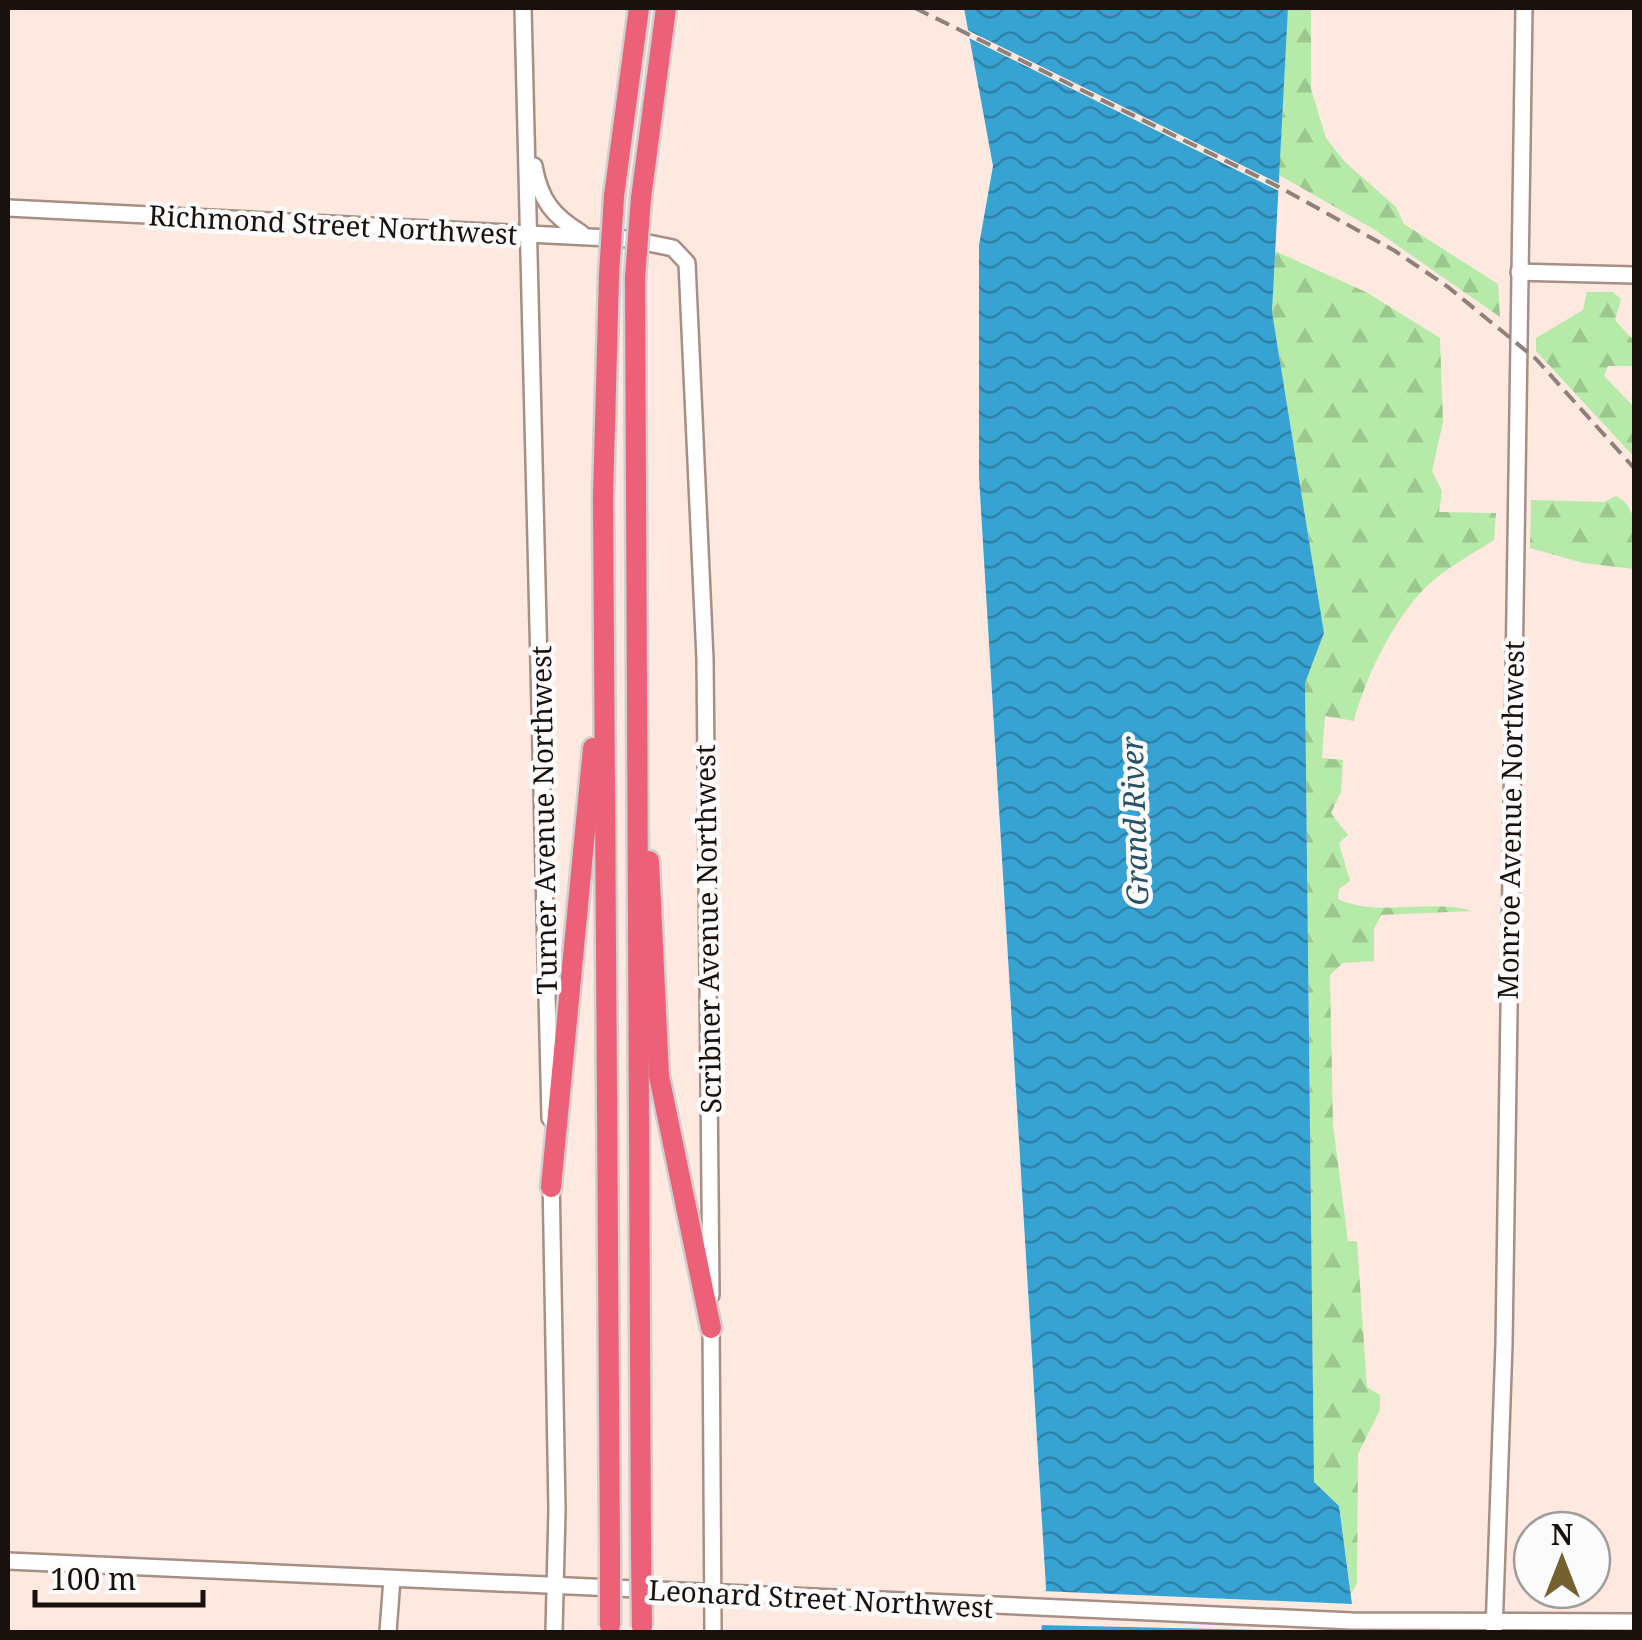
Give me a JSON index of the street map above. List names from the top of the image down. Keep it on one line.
{"streets":{"main road":["Richmond Street Northwest","Turner Avenue Northwest","Monroe Avenue Northwest","Scribner Avenue Northwest","Leonard Street Northwest"]},"crossings":[["Richmond Street Northwest","Turner Avenue Northwest"],["Richmond Street Northwest","Scribner Avenue Northwest"],["Turner Avenue Northwest","Leonard Street Northwest"],["Monroe Avenue Northwest","Leonard Street Northwest"],["Scribner Avenue Northwest","Leonard Street Northwest"]],"water":["Grand River"],"scale_bar":"100 m","north":"top"}
